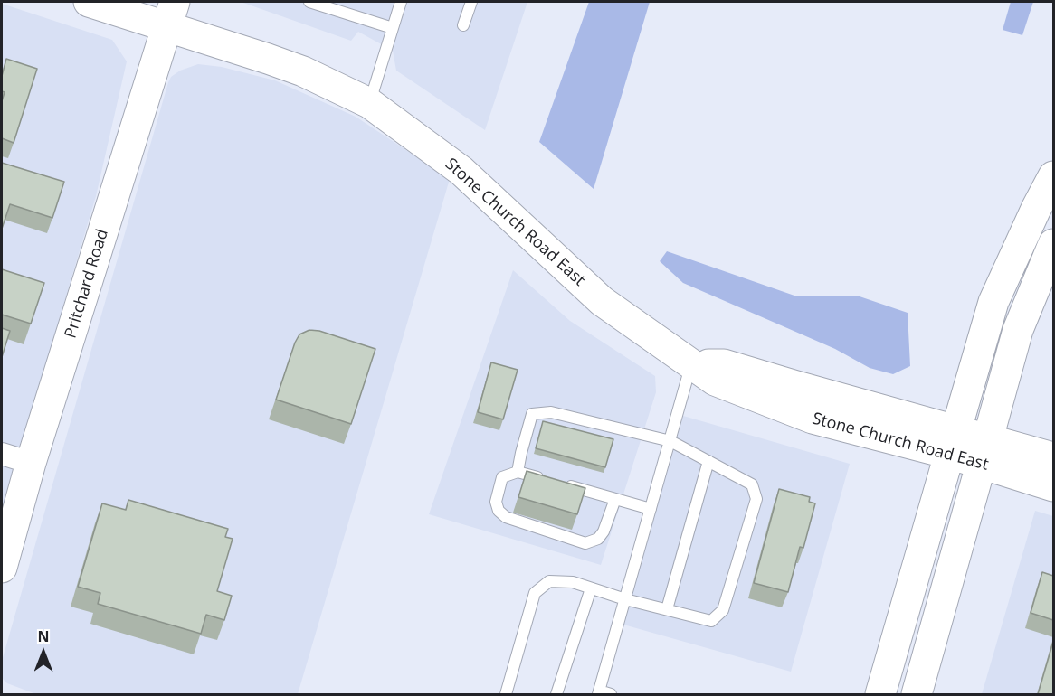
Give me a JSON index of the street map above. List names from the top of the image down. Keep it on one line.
{"streets":{"main road":["Stone Church Road East","Pritchard Road"]},"crossings":[["Stone Church Road East","Pritchard Road"]],"north":"top"}
